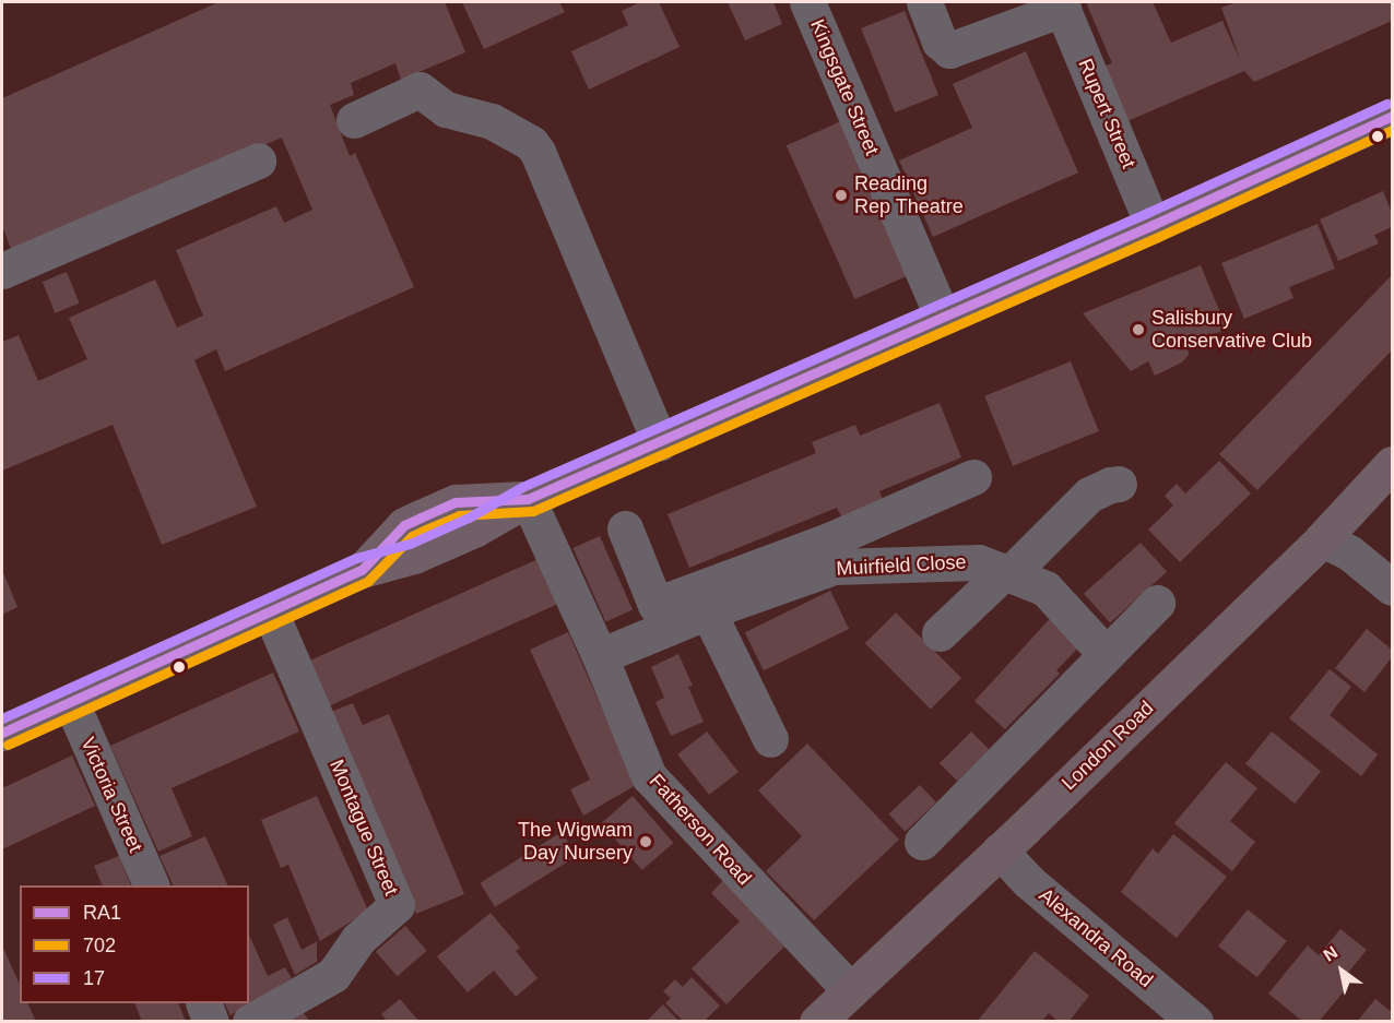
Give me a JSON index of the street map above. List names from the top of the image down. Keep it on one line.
{"streets":{"main road":["London Road"],"street":["Kingsgate Street","Rupert Street","Muirfield Close","Victoria Street","Montague Street","Fatherson Road","Alexandra Road"]},"crossings":[["Muirfield Close","Fatherson Road"],["London Road","Fatherson Road"],["London Road","Alexandra Road"]],"places":["Reading Rep Theatre","Salisbury Conservative Club","The Wigwam Day Nursery"],"lines":["transit line 17","transit line RA1","transit line 702"],"legend":["RA1","702","17"],"north":"top left"}
